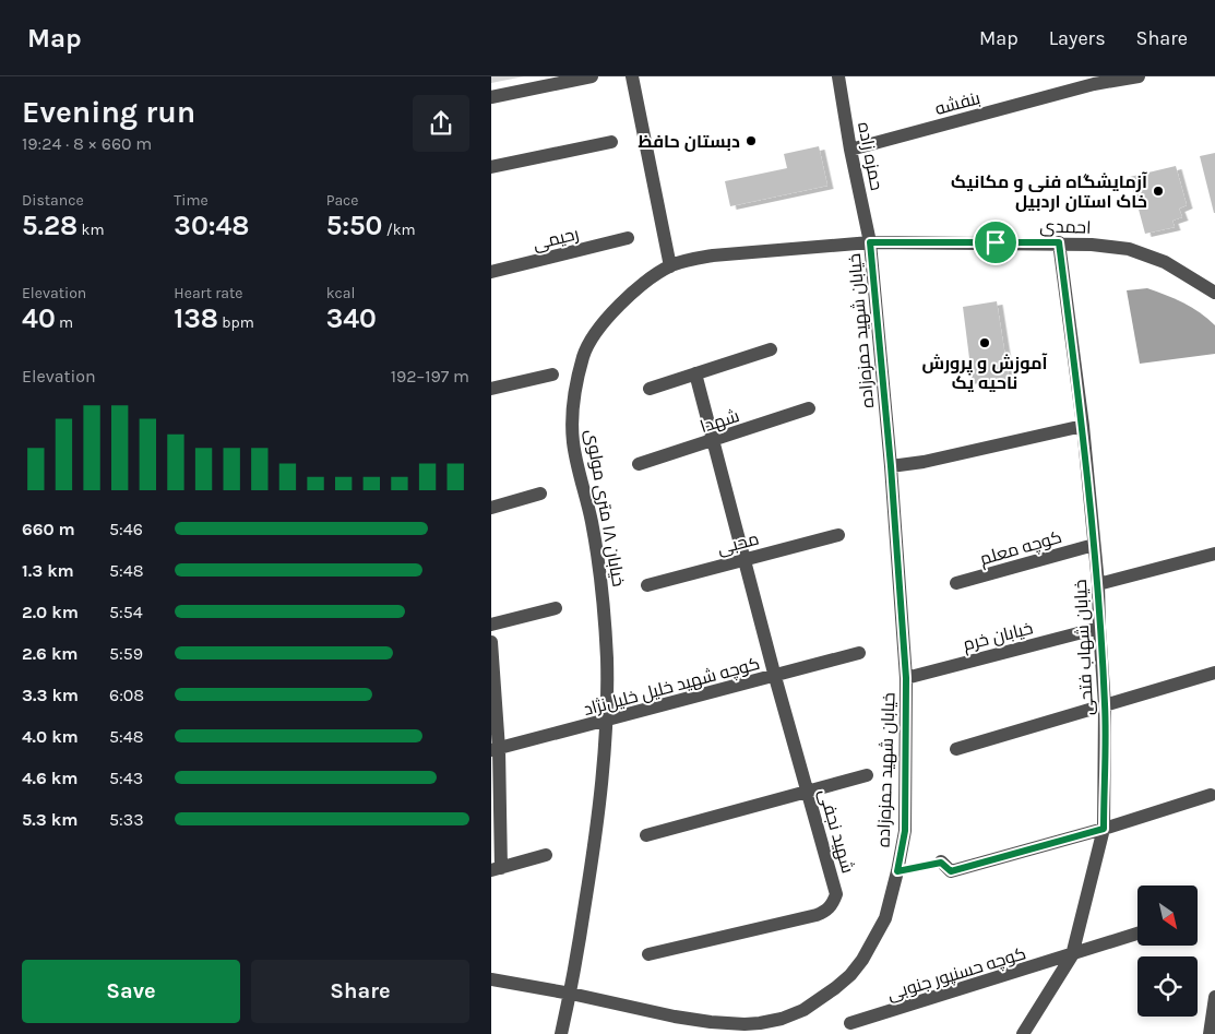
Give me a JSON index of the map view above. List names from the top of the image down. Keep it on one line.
{"streets":{"street":["بنفشه","حمزه زاده","احمدی","رحیمی","خیابان شهید حمزه‌زاده","شهدا","خیابان ۱۸ متری مولوی","محبی","کوچه معلم","خیابان خرم","خیابان شهاب فتحی","کوچه شهید خلیل خلیل‌نژاد","شهید نجفی","کوچه حسنپور جنوبی"]},"crossings":[["بنفشه","حمزه زاده"],["حمزه زاده","احمدی"],["حمزه زاده","خیابان شهید حمزه‌زاده"],["حمزه زاده","خیابان ۱۸ متری مولوی"],["احمدی","خیابان شهید حمزه‌زاده"],["احمدی","خیابان ۱۸ متری مولوی"],["احمدی","خیابان شهاب فتحی"],["خیابان شهید حمزه‌زاده","خیابان ۱۸ متری مولوی"],["خیابان شهید حمزه‌زاده","خیابان خرم"],["شهدا","شهید نجفی"],["خیابان ۱۸ متری مولوی","کوچه شهید خلیل خلیل‌نژاد"],["محبی","شهید نجفی"],["کوچه معلم","خیابان شهاب فتحی"],["خیابان خرم","خیابان شهاب فتحی"],["خیابان شهاب فتحی","کوچه حسنپور جنوبی"],["کوچه شهید خلیل خلیل‌نژاد","شهید نجفی"]],"places":["دبستان حافظ","آزمایشگاه فنی و مکانیک خاک استان اردبیل","آموزش و پرورش ناحیه یک"],"north":"bottom right","page":{"header":"Map","nav":["Map","Layers","Share"],"heading":["Evening run","19:24 · 8 × 660 m"],"stats":[["Distance","5.28 km"],["Time","30:48"],["Pace","5:50 /km"],["Elevation","40 m"],["Heart rate","138 bpm"],["kcal","340"]],"chart":["Elevation","192–197 m"],"list":[{"name":"660 m","note":"5:46"},{"name":"1.3 km","note":"5:48"},{"name":"2.0 km","note":"5:54"},{"name":"2.6 km","note":"5:59"},{"name":"3.3 km","note":"6:08"},{"name":"4.0 km","note":"5:48"},{"name":"4.6 km","note":"5:43"},{"name":"5.3 km","note":"5:33"}],"buttons":["Save","Share"]}}
